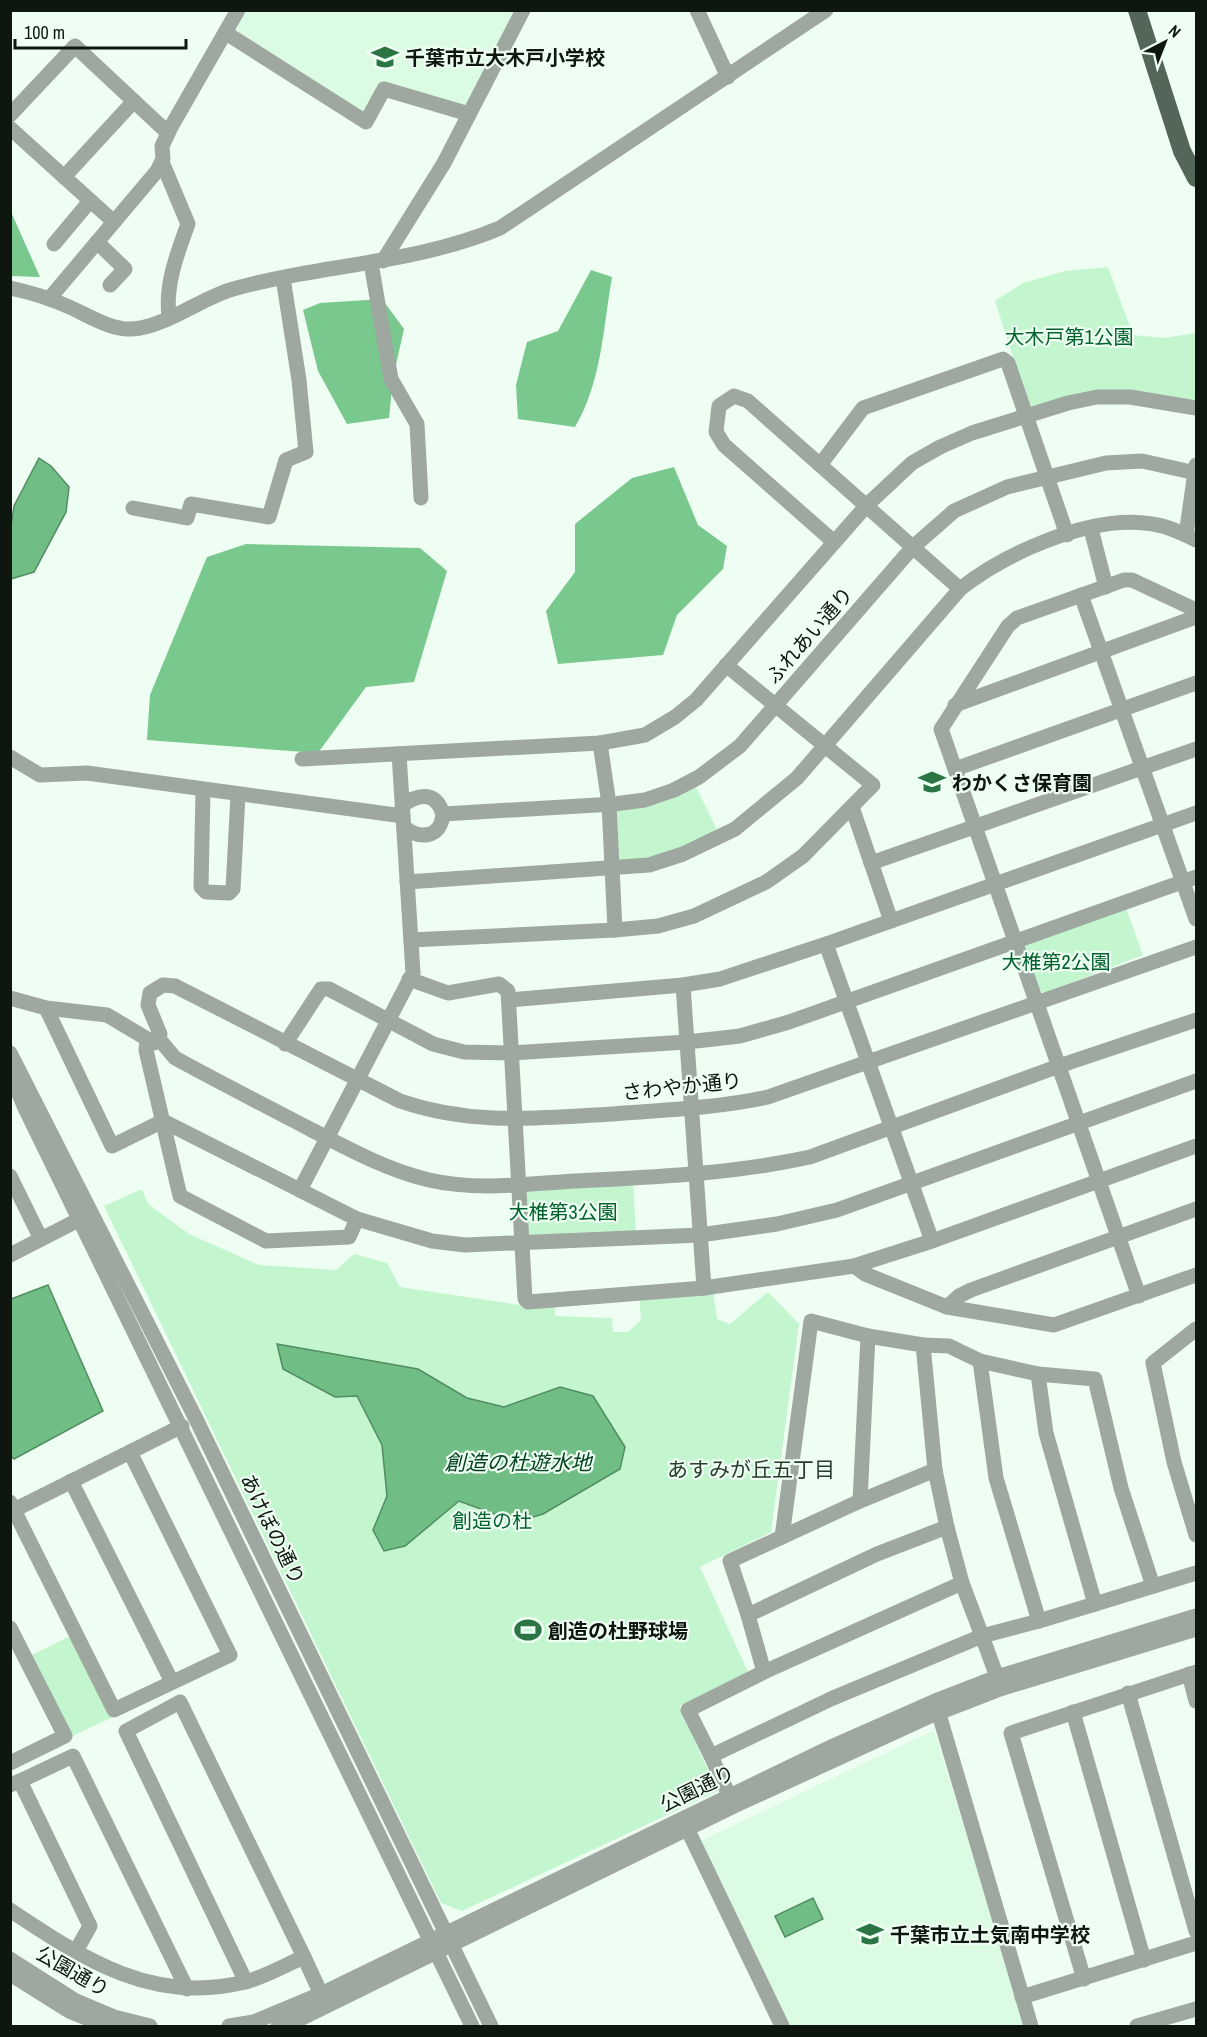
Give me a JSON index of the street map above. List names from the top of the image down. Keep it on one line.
{"streets":{"street":["ふれあい通り","さわやか通り","あけぼの通り","公園通り"]},"crossings":[["あけぼの通り","公園通り"]],"districts":["あすみが丘五丁目"],"water":["創造の杜遊水地"],"parks":["大木戸第1公園","大椎第2公園","大椎第3公園","創造の杜"],"places":{"school or university":["千葉市立大木戸小学校","わかくさ保育園","千葉市立土気南中学校"],"sports":["創造の杜野球場"]},"scale_bar":"100 m","north":"top right"}
